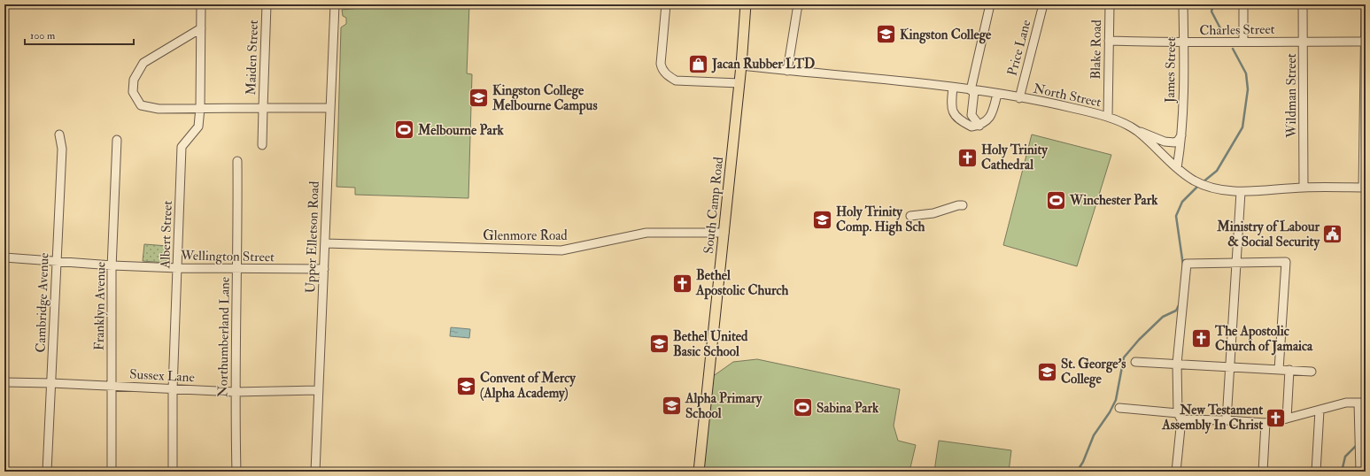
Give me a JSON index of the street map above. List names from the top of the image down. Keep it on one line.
{"streets":{"main road":["South Camp Road"],"street":["Charles Street","Price Lane","Blake Road","Maiden Street","James Street","North Street","Wildman Street","Albert Street","Glenmore Road","Upper Elletson Road","Wellington Street","Cambridge Avenue","Franklyn Avenue","Northumberland Lane","Sussex Lane"]},"crossings":[["Charles Street","Blake Road"],["Charles Street","James Street"],["Charles Street","Wildman Street"],["Price Lane","North Street"],["Blake Road","North Street"],["Maiden Street","Upper Elletson Road"],["James Street","North Street"],["North Street","Wildman Street"],["North Street","South Camp Road"],["South Camp Road","Glenmore Road"],["Albert Street","Wellington Street"],["Albert Street","Sussex Lane"],["Glenmore Road","Upper Elletson Road"],["Upper Elletson Road","Wellington Street"],["Upper Elletson Road","Sussex Lane"],["Wellington Street","Cambridge Avenue"],["Wellington Street","Franklyn Avenue"],["Wellington Street","Northumberland Lane"],["Cambridge Avenue","Sussex Lane"],["Franklyn Avenue","Sussex Lane"],["Northumberland Lane","Sussex Lane"]],"places":{"school or university":["Kingston College","Kingston College Melbourne Campus","Holy Trinity Comp. High Sch","Bethel United Basic School","St. George's College","Convent of Mercy (Alpha Academy)","Alpha Primary School"],"shop":["Jacan Rubber LTD"],"sports":["Melbourne Park","Winchester Park","Sabina Park"],"church":["Holy Trinity Cathedral","Bethel Apostolic Church","The Apostolic Church of Jamaica","New Testament Assembly In Christ"],"public building":["Ministry of Labour & Social Security"]},"scale_bar":"100 m"}
